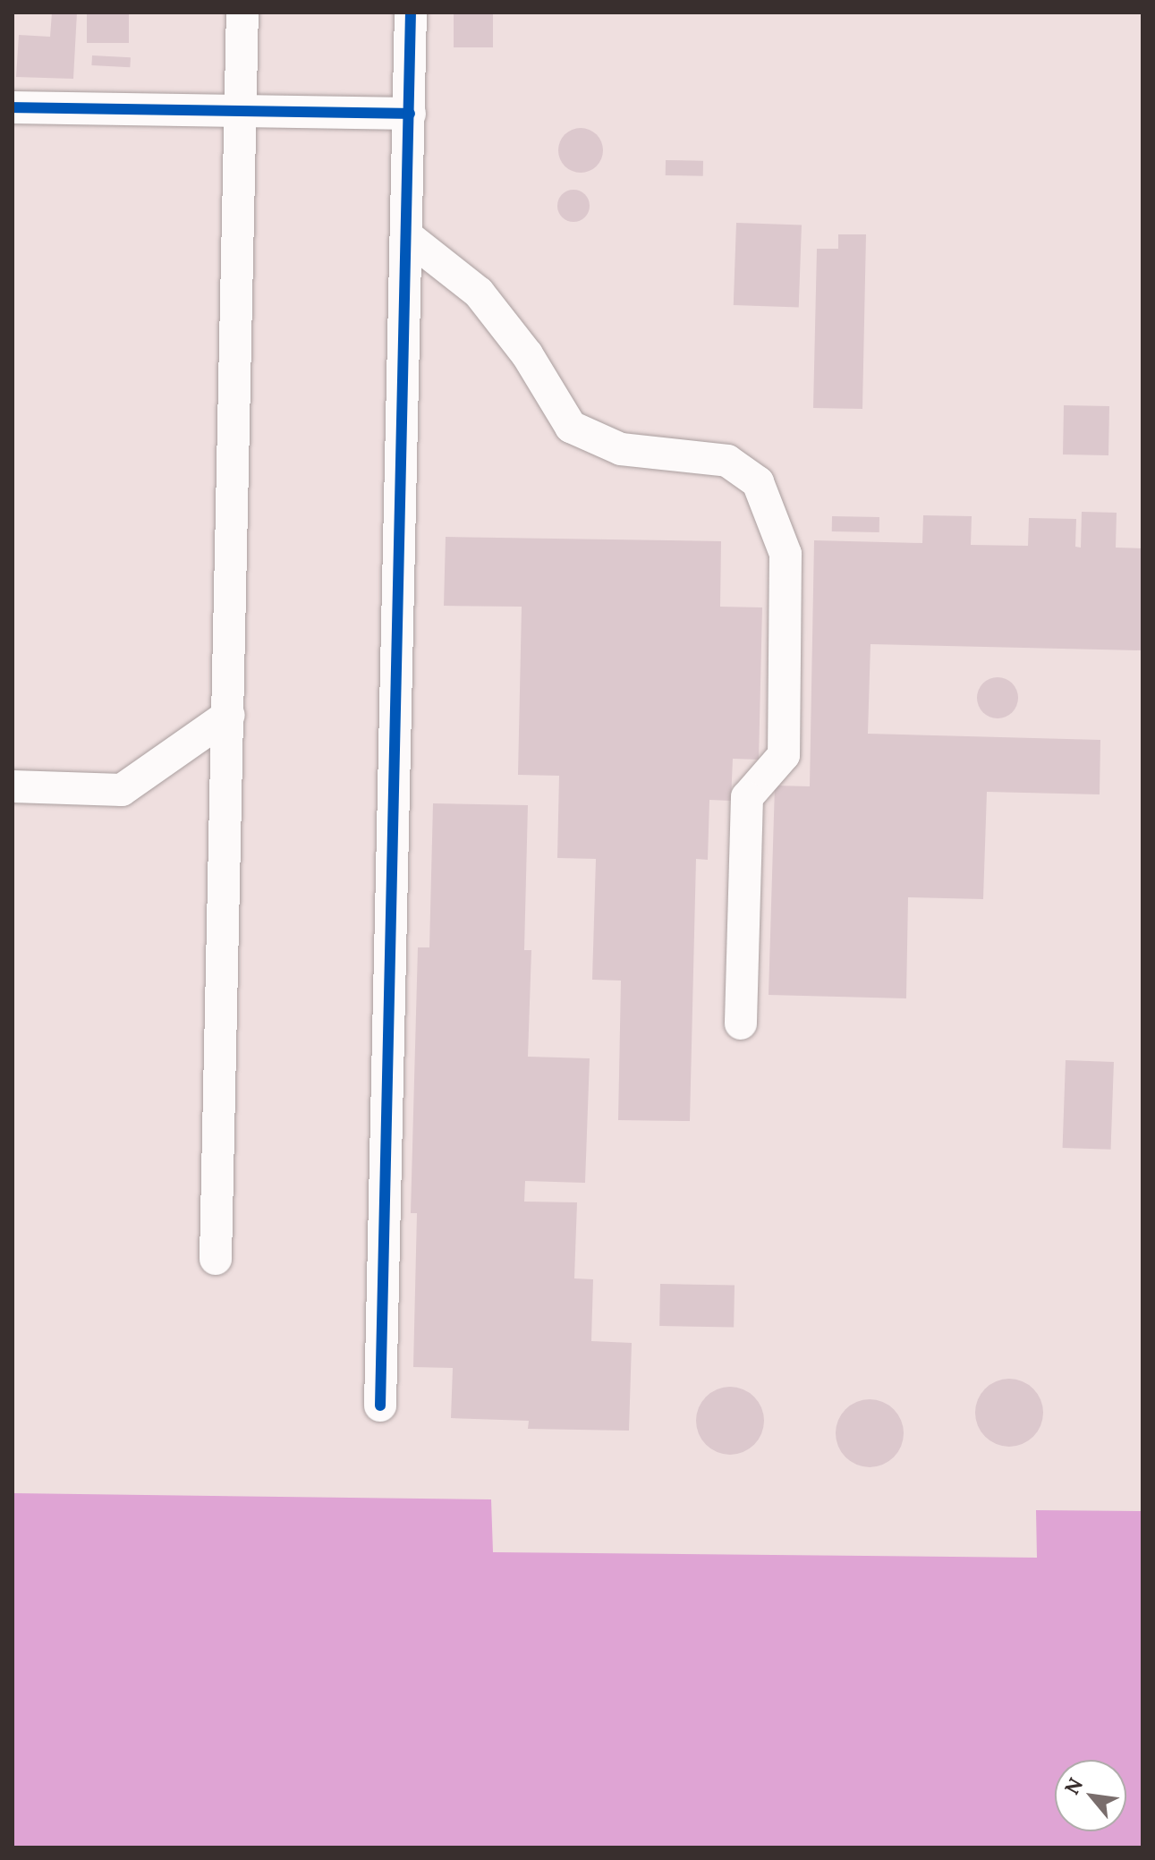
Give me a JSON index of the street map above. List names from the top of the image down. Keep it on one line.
{"north":"top left"}
